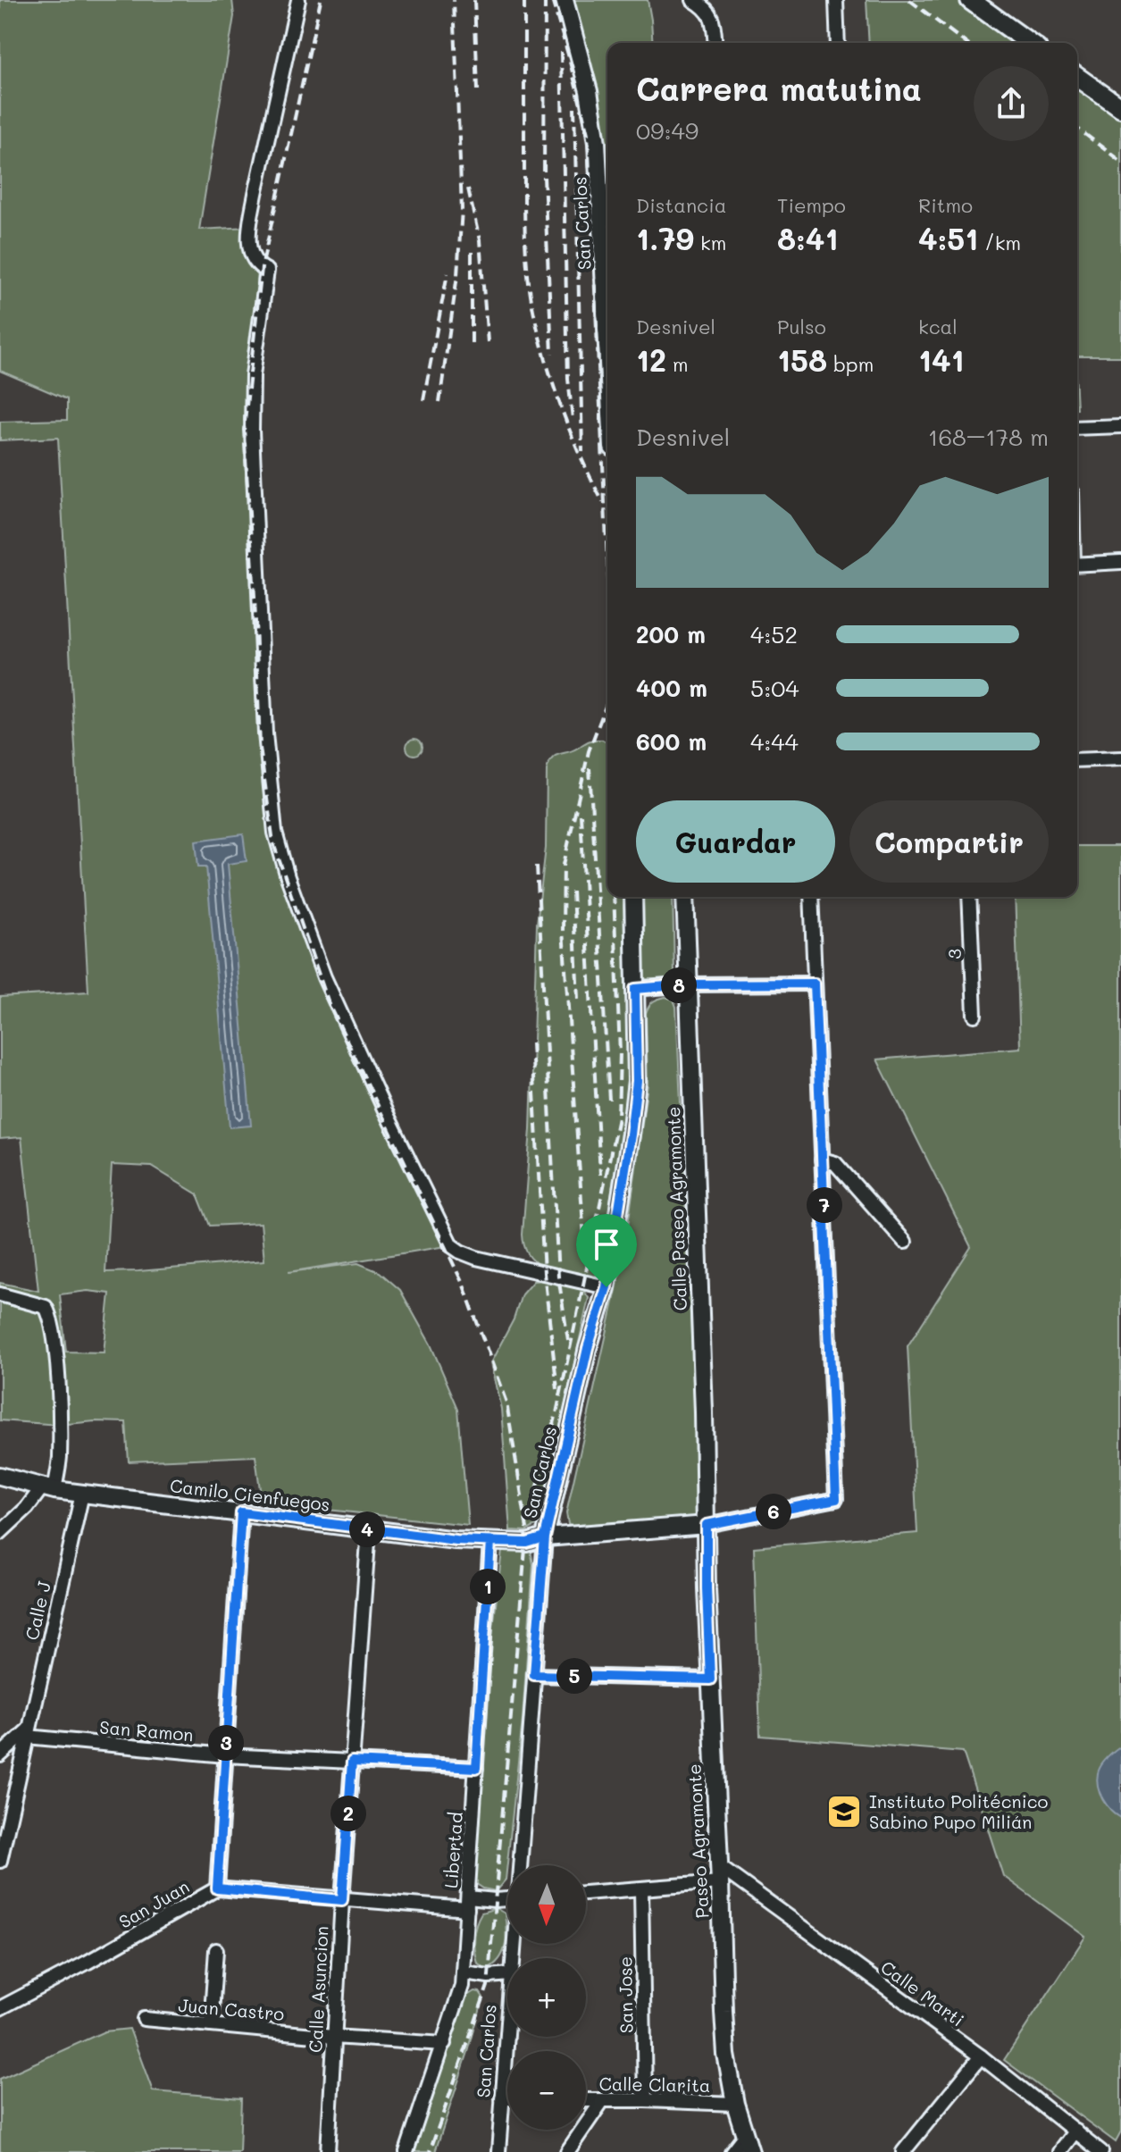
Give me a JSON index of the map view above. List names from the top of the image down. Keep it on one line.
{"streets":{"street":["San Carlos","3","Calle Paseo Agramonte","Camilo Cienfuegos","Calle J","San Ramon","Paseo Agramonte","Libertad","San Juan","Calle Asuncion","Calle Marti","San Jose","Juan Castro","Calle Clarita"]},"crossings":[["San Carlos","Camilo Cienfuegos"],["Calle Paseo Agramonte","Camilo Cienfuegos"],["Calle Paseo Agramonte","Paseo Agramonte"],["Camilo Cienfuegos","Calle J"],["Camilo Cienfuegos","Paseo Agramonte"],["Camilo Cienfuegos","Libertad"],["Camilo Cienfuegos","Calle Asuncion"],["Calle J","San Ramon"],["San Ramon","Libertad"],["San Ramon","Calle Asuncion"],["Paseo Agramonte","Calle Marti"],["Paseo Agramonte","Calle Clarita"],["Libertad","San Juan"],["Libertad","Juan Castro"],["San Juan","Calle Asuncion"],["Calle Asuncion","Juan Castro"],["San Jose","Calle Clarita"]],"places":{"school or university":["Instituto Politécnico Sabino Pupo Milián"]},"north":"bottom","page":{"heading":["Carrera matutina","09:49"],"stats":[["Distancia","1.79 km"],["Tiempo","8:41"],["Ritmo","4:51 /km"],["Desnivel","12 m"],["Pulso","158 bpm"],["kcal","141"]],"chart":["Desnivel","168–178 m"],"list":[{"name":"200 m","note":"4:52"},{"name":"400 m","note":"5:04"},{"name":"600 m","note":"4:44"}],"buttons":["Guardar","Compartir"],"pins":["8","7","6","4","1","5","3","2"],"map_buttons":["+","−"]}}
